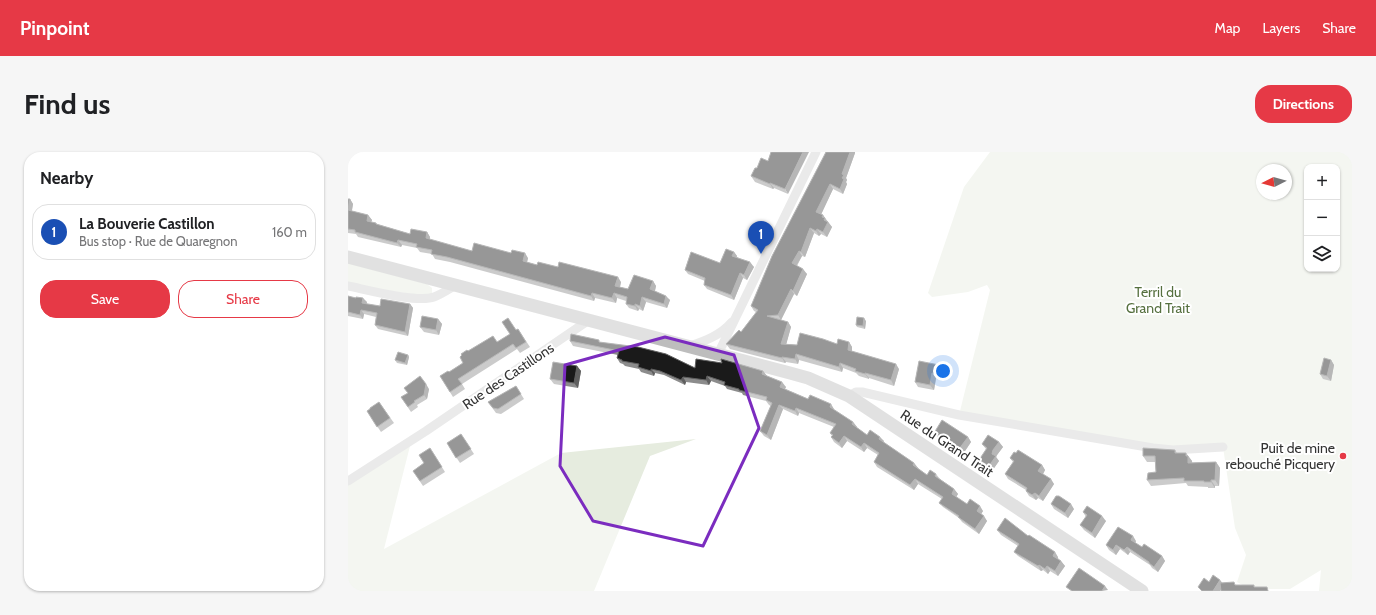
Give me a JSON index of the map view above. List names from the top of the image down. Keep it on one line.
{"streets":{"street":["Rue des Castillons","Rue du Grand Trait"]},"crossings":[["Rue des Castillons","Rue du Grand Trait"]],"parks":["Terril du Grand Trait"],"places":["Puit de mine rebouché Picquery"],"north":"left","page":{"header":"Pinpoint","nav":["Map","Layers","Share"],"buttons":["Directions",["Save","Share"]],"title":"Find us","heading":"Nearby","map_buttons":["+","−"],"list":[{"mark":"1","name":"La Bouverie Castillon","note":"Bus stop · Rue de Quaregnon","value":"160 m"}],"pins":"1"}}
